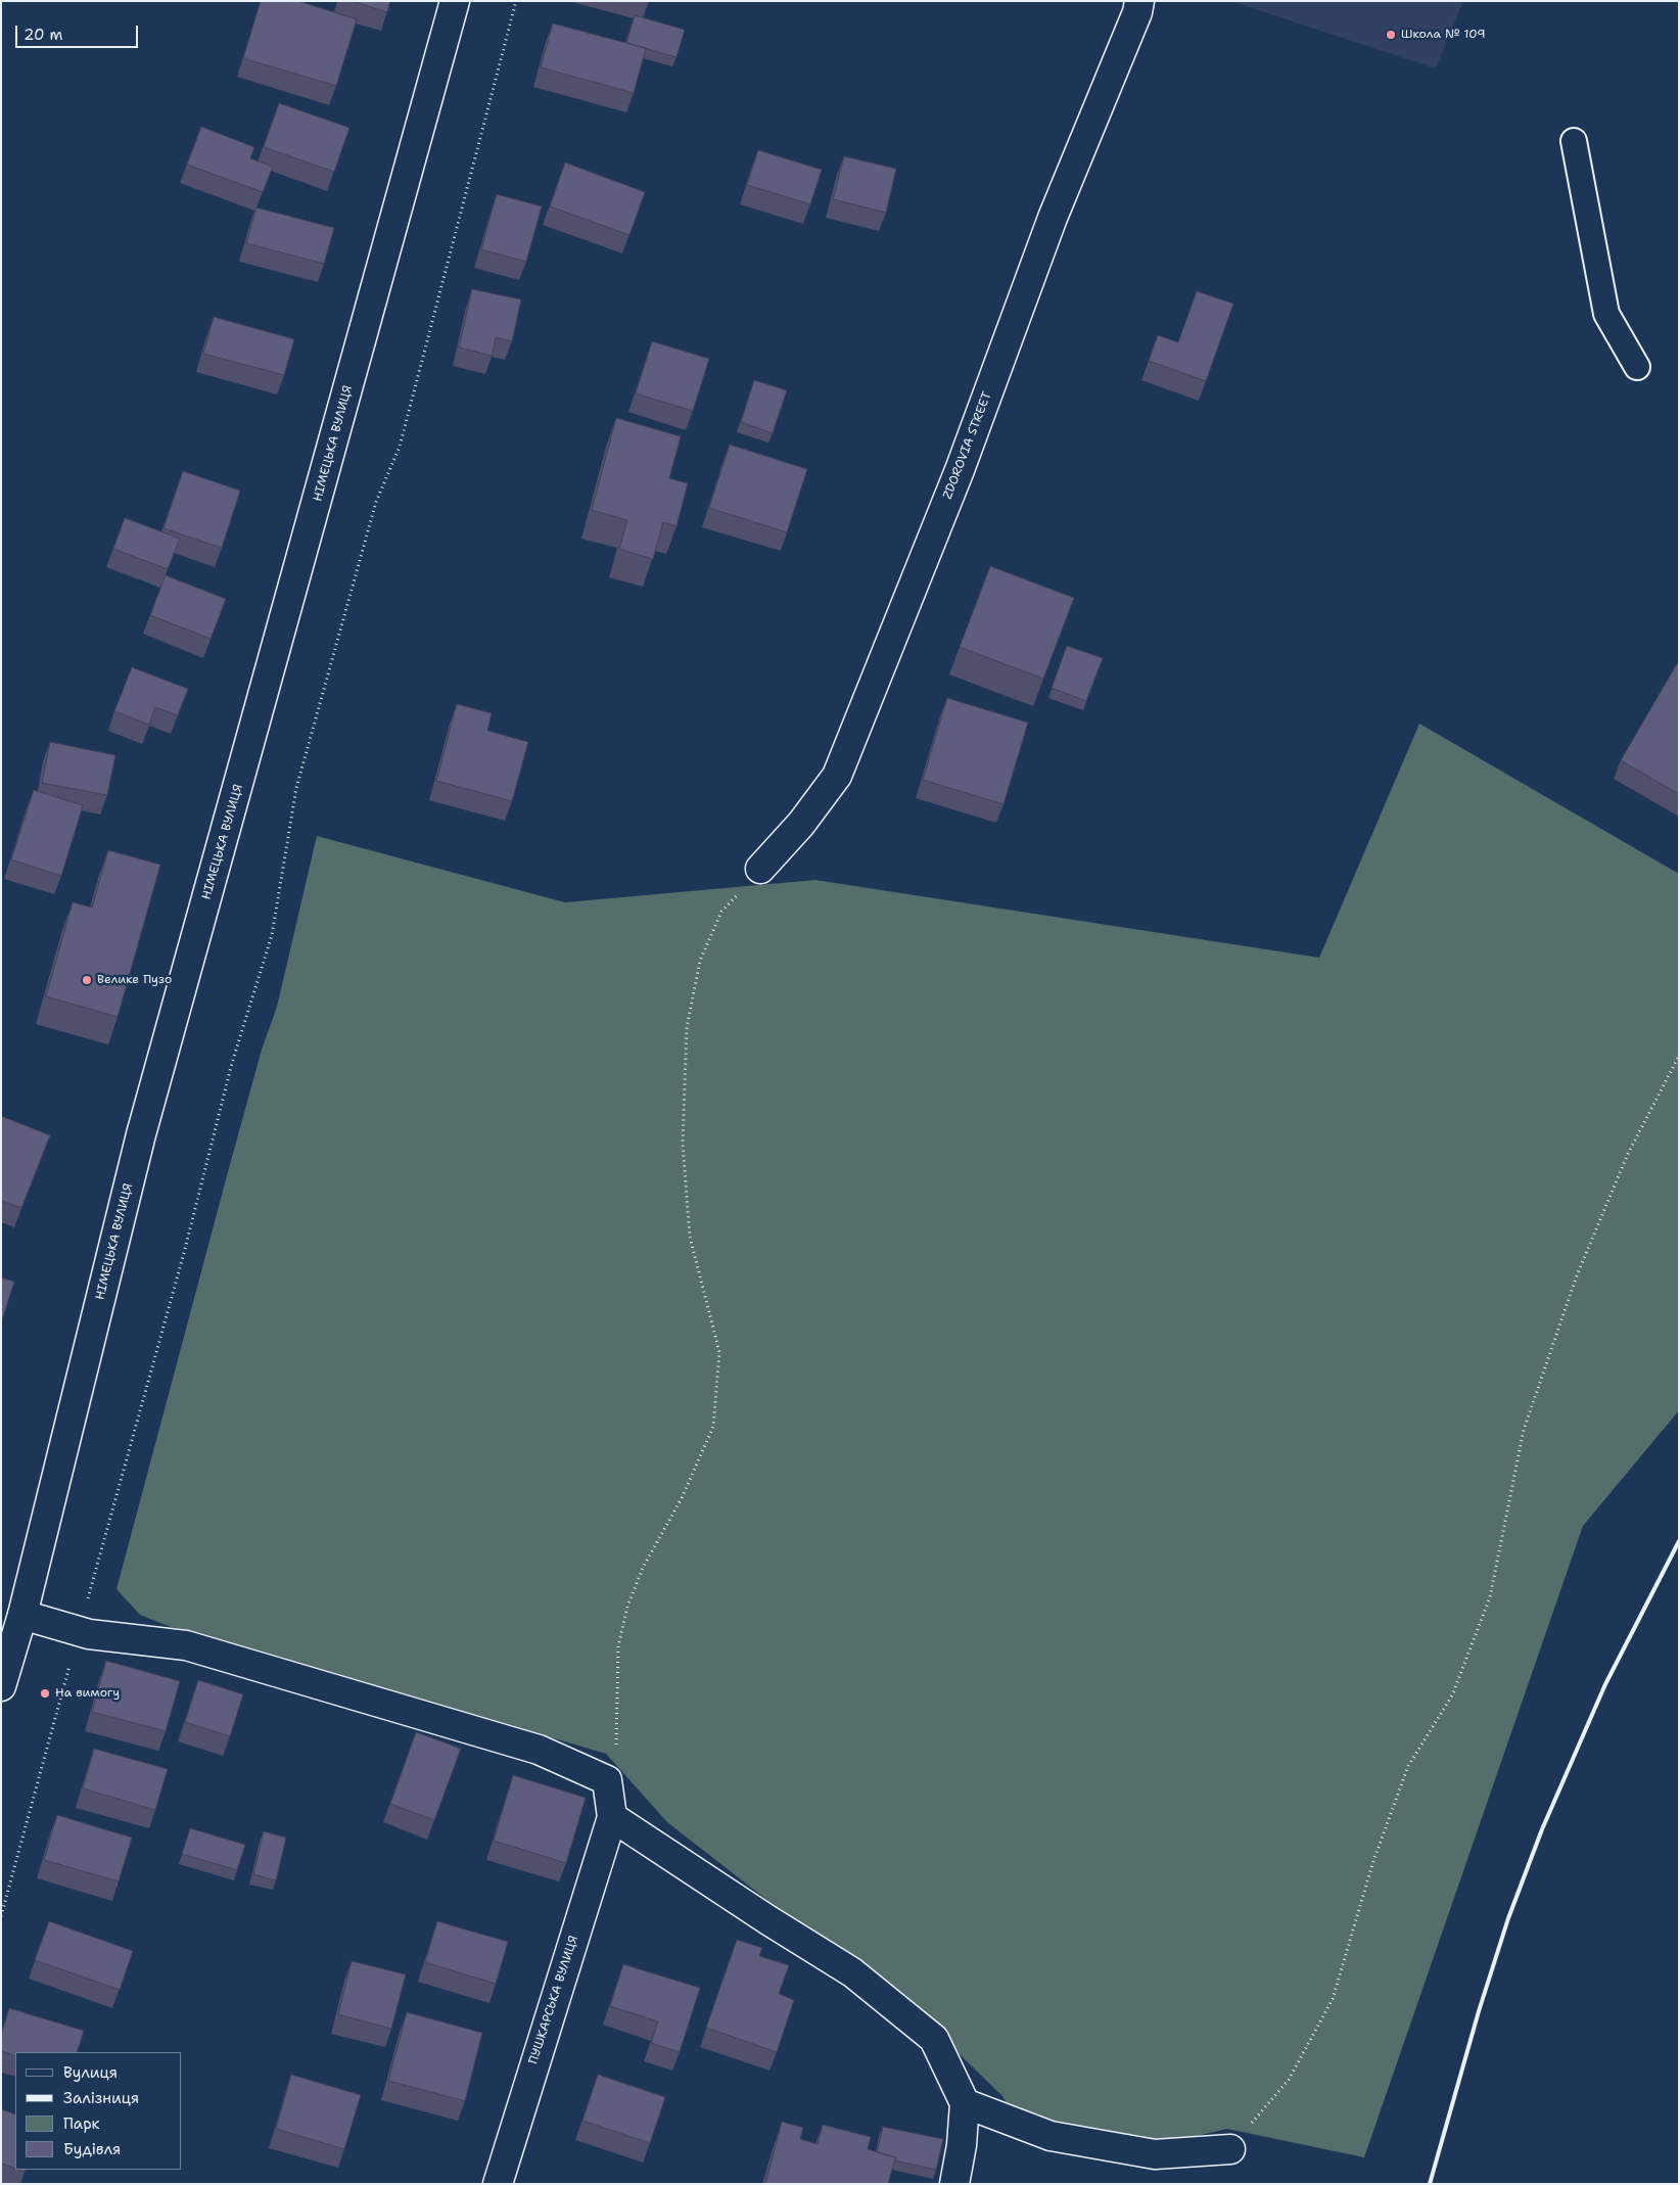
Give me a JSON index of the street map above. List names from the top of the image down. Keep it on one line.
{"streets":{"street":["НІМЕЦЬКА ВУЛИЦЯ","ZDOROVIA STREET","ПУШКАРСЬКА ВУЛИЦЯ"]},"places":["Школа № 109","Велике Пузо","На вимогу"],"legend":["Вулиця","Залізниця","Парк","Будівля"],"scale_bar":"20 m"}
